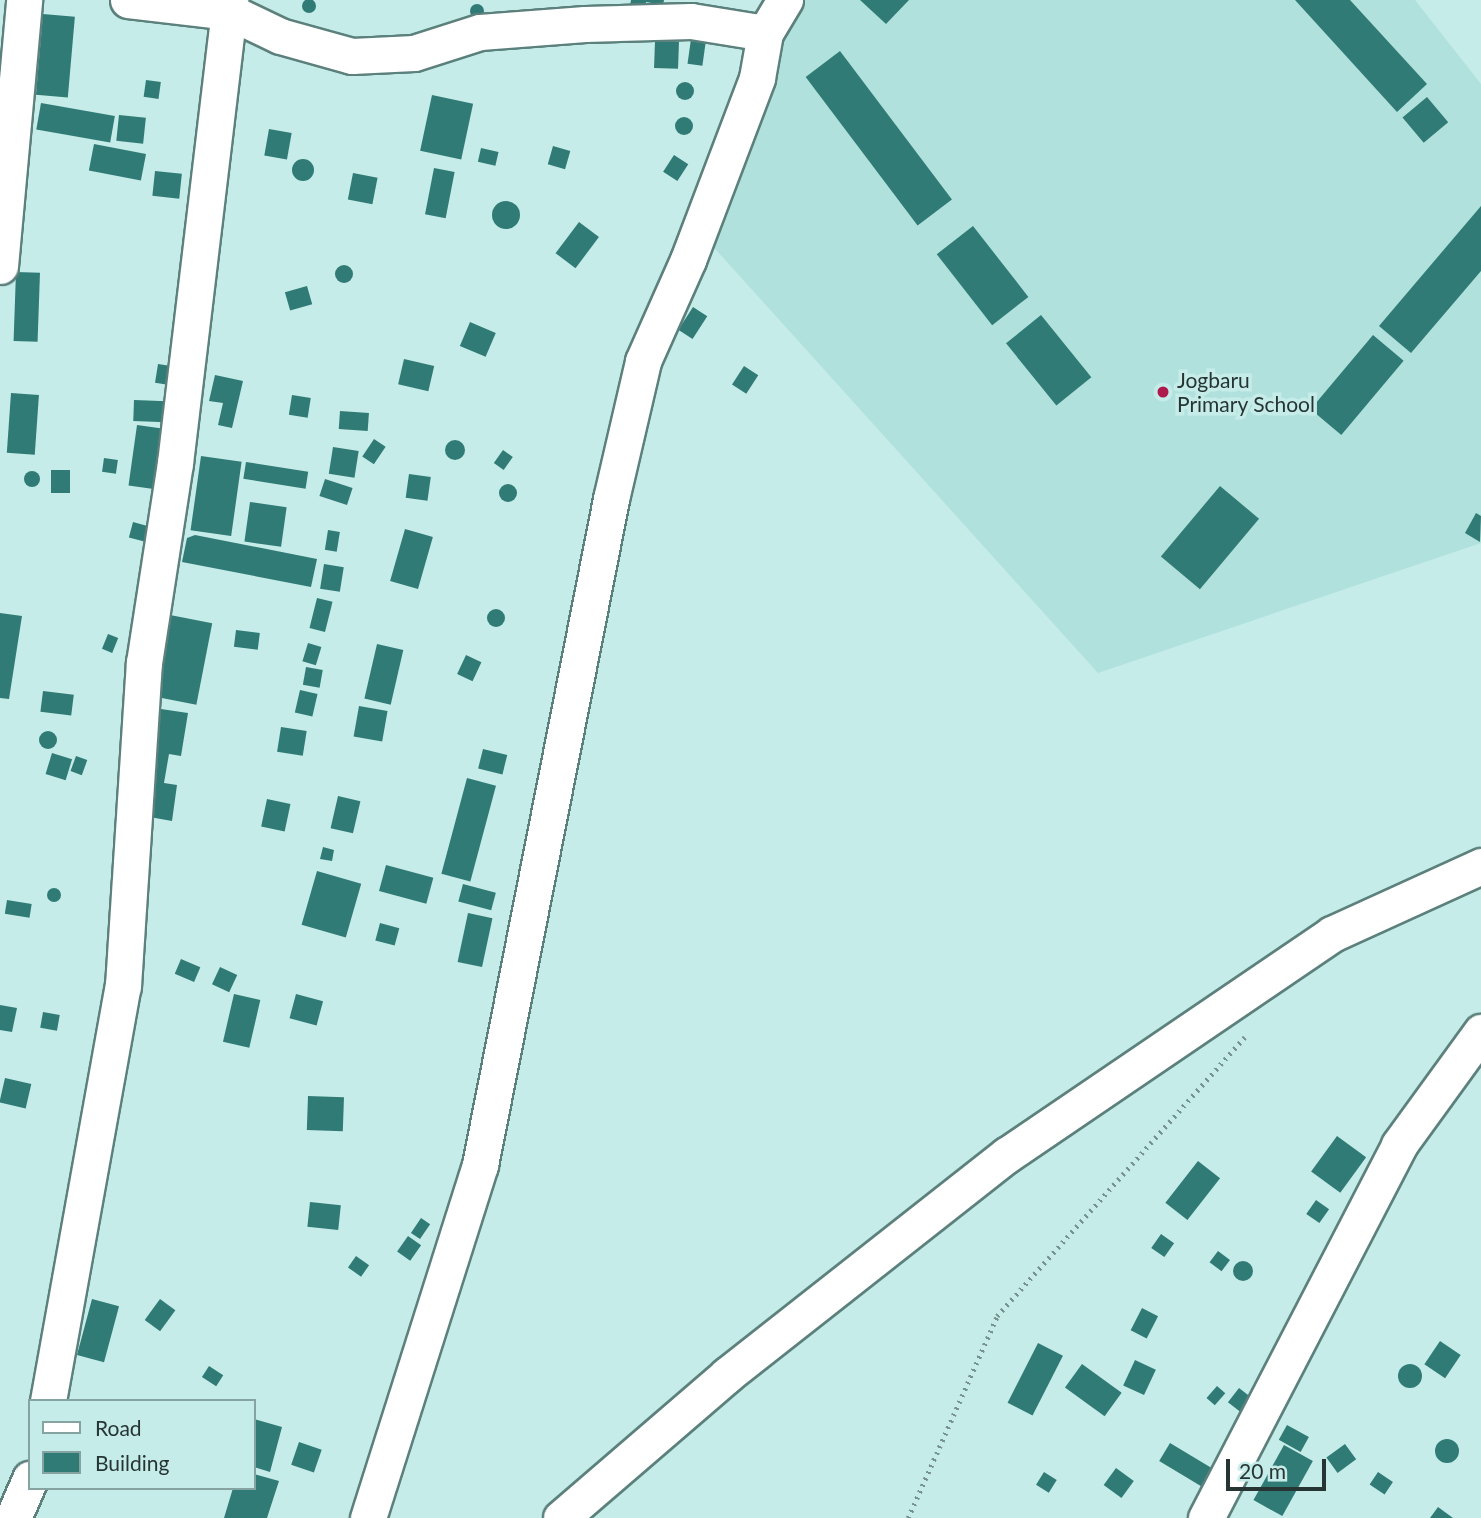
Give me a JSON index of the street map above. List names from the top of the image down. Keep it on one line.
{"places":["Jogbaru Primary School"],"legend":["Road","Building"],"scale_bar":"20 m"}
